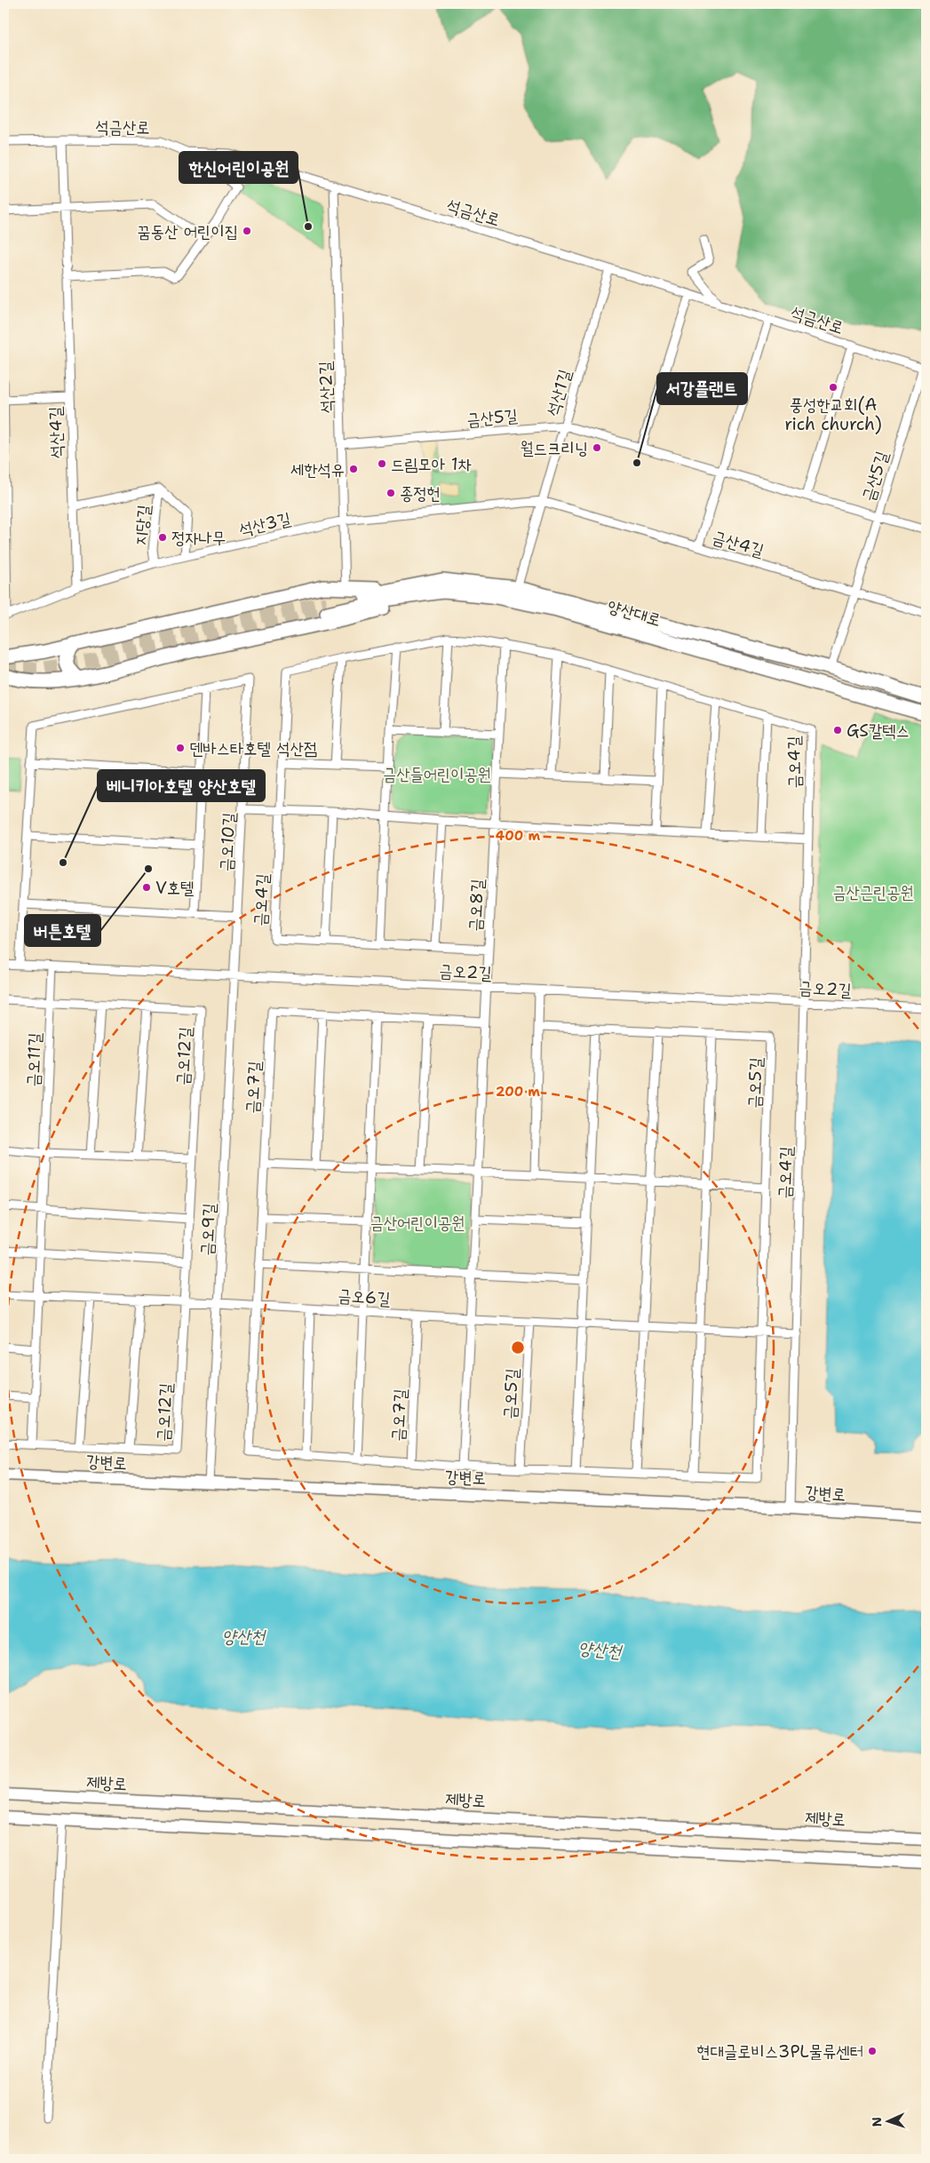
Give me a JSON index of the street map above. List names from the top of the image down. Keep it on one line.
{"streets":{"main road":["양산대로"],"street":["석금산로","석산2길","석산1길","금산5길","석산4길","석산3길","지당길","금산4길","금오4길","금오10길","금오8길","금오2길","금오12길","금오11길","금오5길","금오7길","금오9길","금오6길","강변로","제방로"]},"crossings":[["석금산로","석산2길"],["석금산로","석산1길"],["석금산로","금산5길"],["석금산로","석산4길"],["석산2길","금산5길"],["석산2길","석산3길"],["석산1길","금산5길"],["석산1길","석산3길"],["석산1길","금산4길"],["석산1길","양산대로"],["석산4길","석산3길"],["석산3길","지당길"],["석산3길","금산4길"],["금오4길","금오8길"],["금오4길","금오2길"],["금오4길","강변로"],["금오10길","금오2길"],["금오10길","금오9길"],["금오8길","금오2길"],["금오2길","금오11길"],["금오2길","금오9길"],["금오12길","금오11길"],["금오12길","금오6길"],["금오5길","금오7길"],["금오7길","금오6길"],["금오9길","금오6길"],["금오9길","강변로"]],"water":["양산천"],"parks":["금산들어린이공원","금산근린공원","금산어린이공원"],"places":["한신어린이공원","꿈동산 어린이집","풍성한교회(A rich church)","월드크리닝","서강플랜트","드림모아 1차","세한석유","종정헌","정자나무","GS칼텍스","덴바스타호텔 석산점","베니키아호텔 양산호텔","버튼호텔","V호텔","현대글로비스3PL물류센터"],"north":"left","rings":["400 m","200 m"]}
